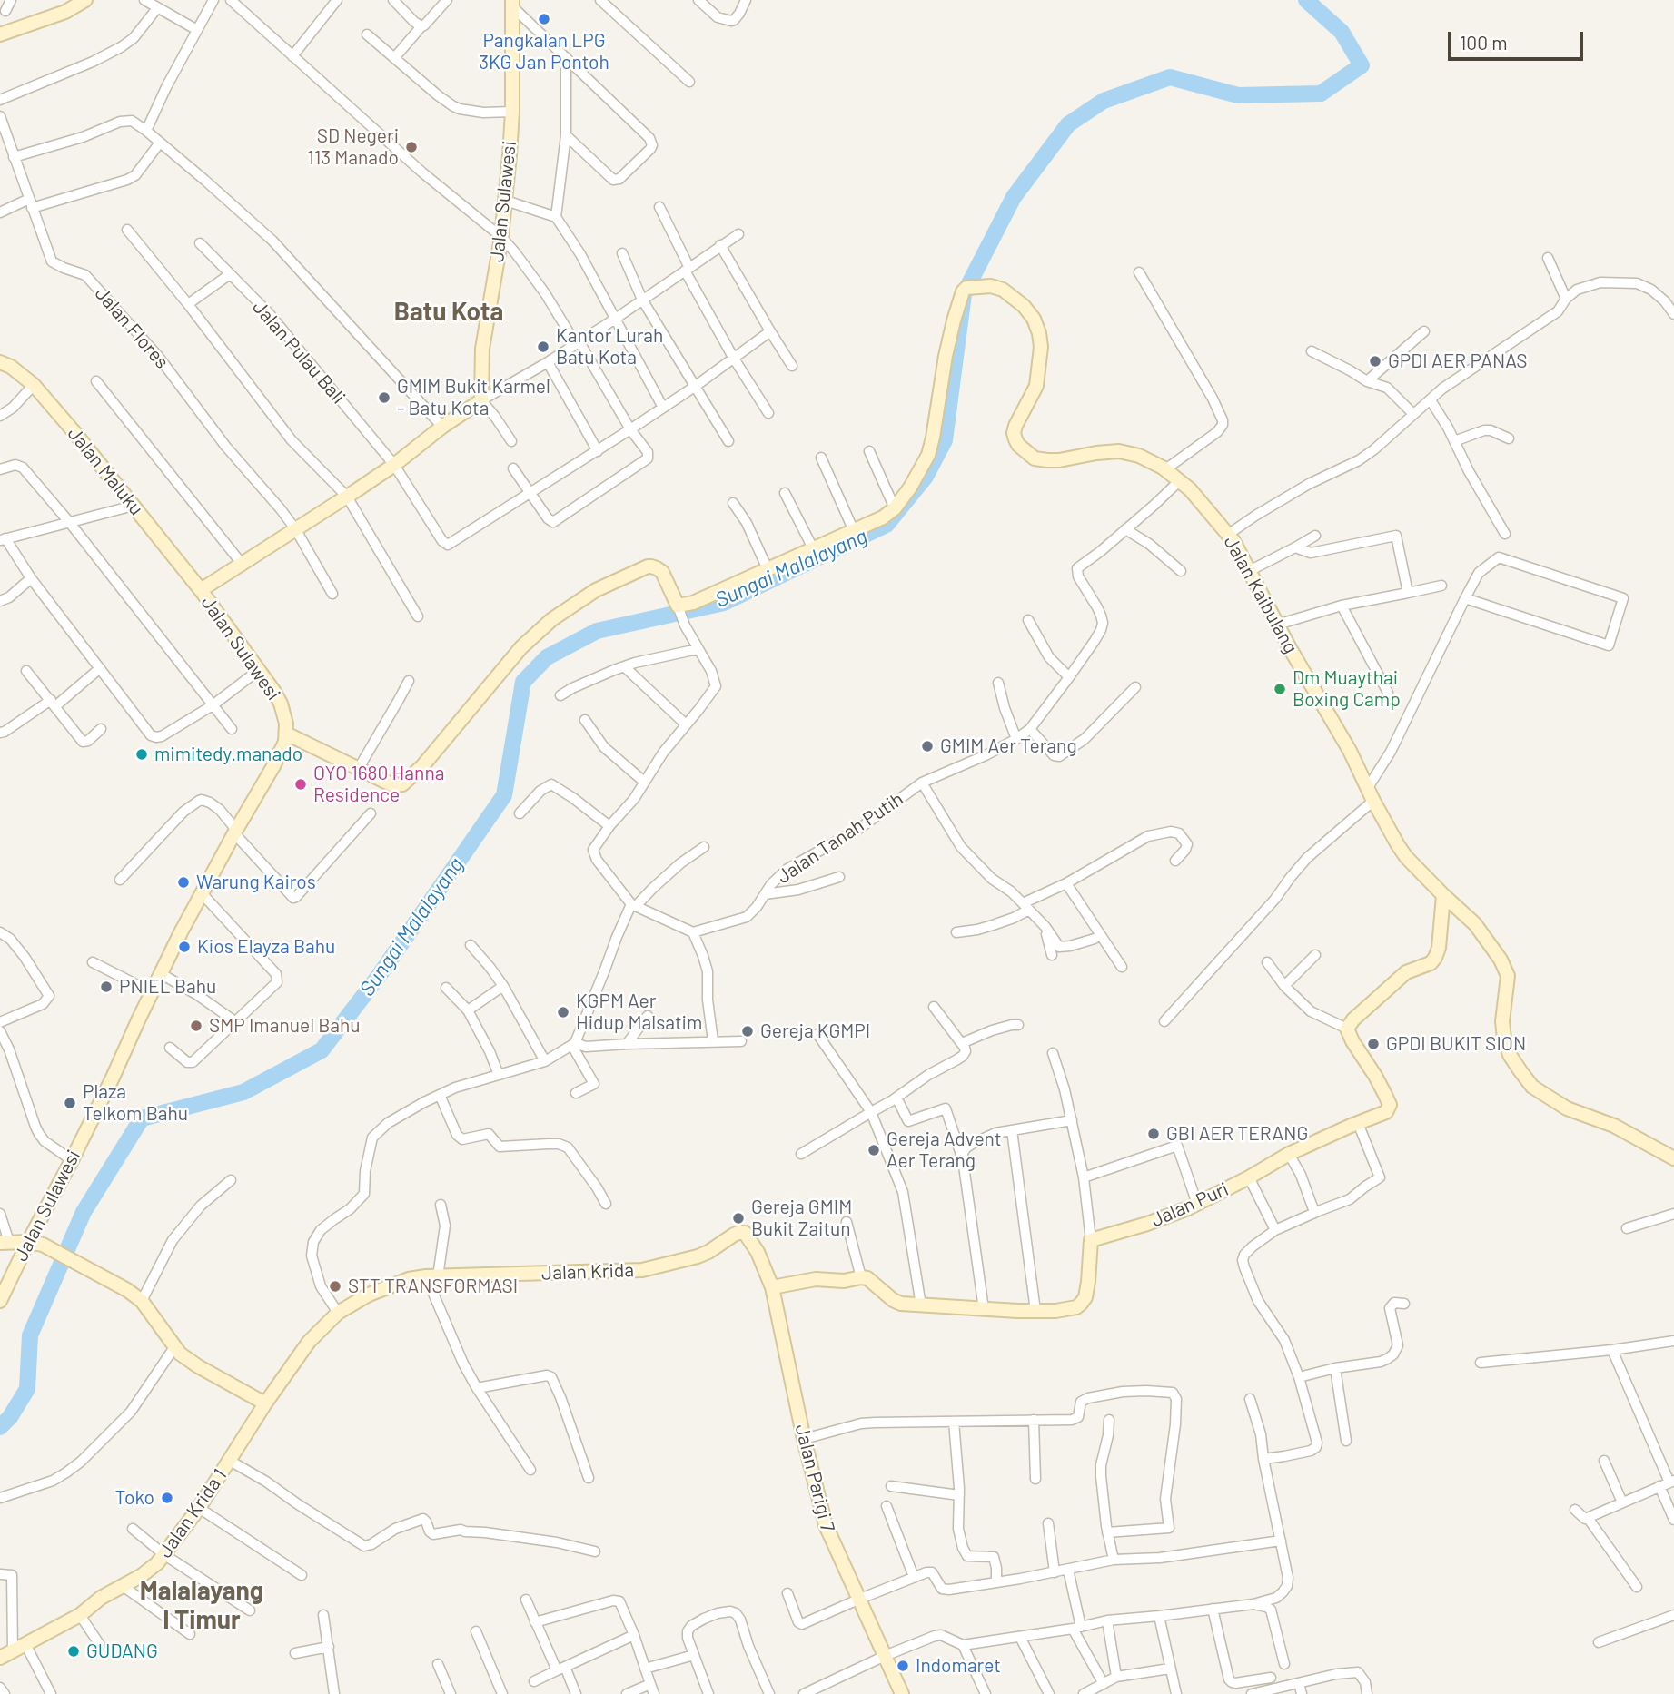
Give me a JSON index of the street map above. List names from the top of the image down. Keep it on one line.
{"streets":{"street":["Jalan Sulawesi","Jalan Flores","Jalan Pulau Bali","Jalan Maluku","Jalan Kaibulang","Jalan Tanah Putih","Jalan Puri","Jalan Krida","Jalan Parigi 7","Jalan Krida 1"]},"crossings":[["Jalan Sulawesi","Jalan Flores"],["Jalan Sulawesi","Jalan Pulau Bali"],["Jalan Sulawesi","Jalan Maluku"],["Jalan Krida","Jalan Parigi 7"],["Jalan Krida","Jalan Krida 1"]],"districts":["Batu Kota","Malalayang I Timur"],"water":["Sungai Malalayang"],"places":["Pangkalan LPG 3KG Jan Pontoh","SD Negeri 113 Manado","Kantor Lurah Batu Kota","GPDI AER PANAS","GMIM Bukit Karmel - Batu Kota","Dm Muaythai Boxing Camp","GMIM Aer Terang","mimitedy.manado","OYO 1680 Hanna Residence","Warung Kairos","Kios Elayza Bahu","PNIEL Bahu","KGPM Aer Hidup Malsatim","SMP Imanuel Bahu","Gereja KGMPI","GPDI BUKIT SION","Plaza Telkom Bahu","GBI AER TERANG","Gereja Advent Aer Terang","Gereja GMIM Bukit Zaitun","STT TRANSFORMASI","Toko","GUDANG","Indomaret"],"scale_bar":"100 m"}
